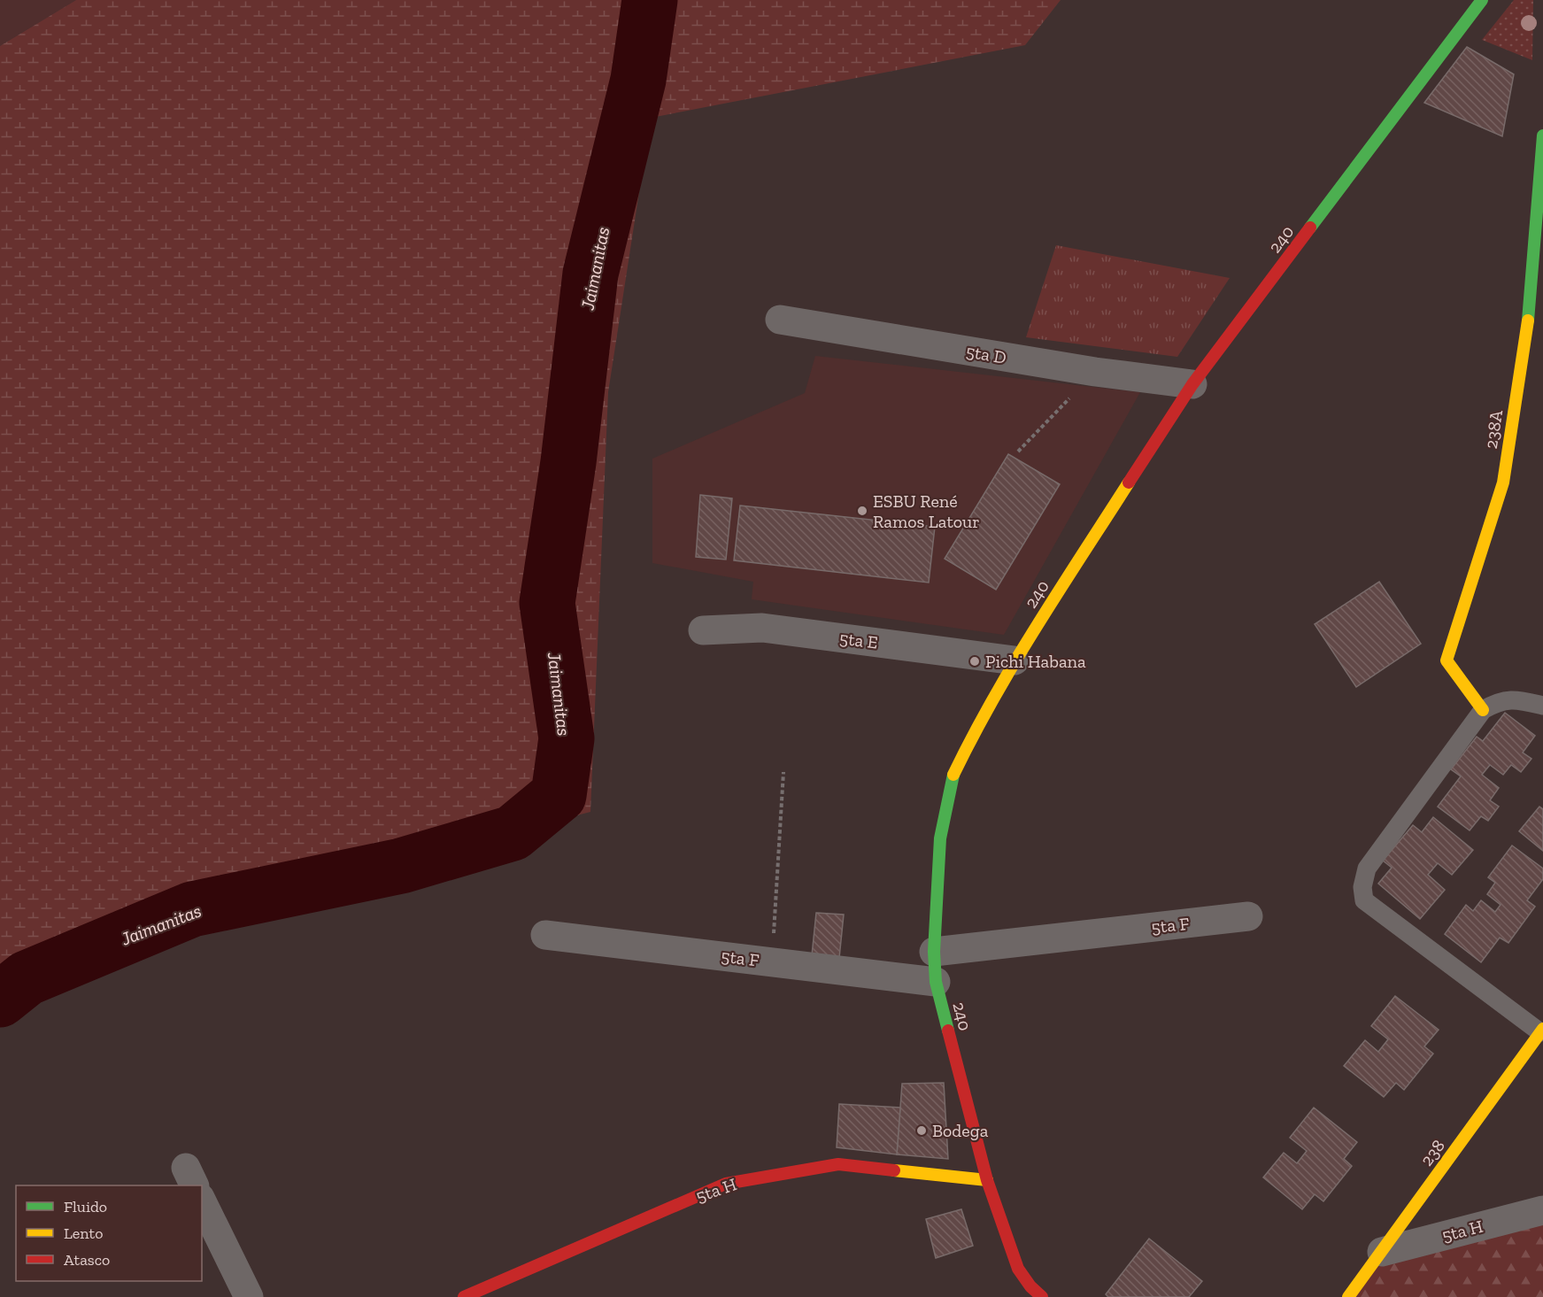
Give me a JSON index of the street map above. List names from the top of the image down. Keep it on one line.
{"streets":{"street":["240","5ta D","238A","5ta E","5ta F","238","5ta H"]},"crossings":[["240","5ta D"],["240","5ta E"],["240","5ta F"],["240","5ta H"],["238","5ta H"]],"water":["Jaimanitas"],"places":["ESBU René Ramos Latour","Pichi Habana","Bodega"],"legend":["Fluido","Lento","Atasco"]}
